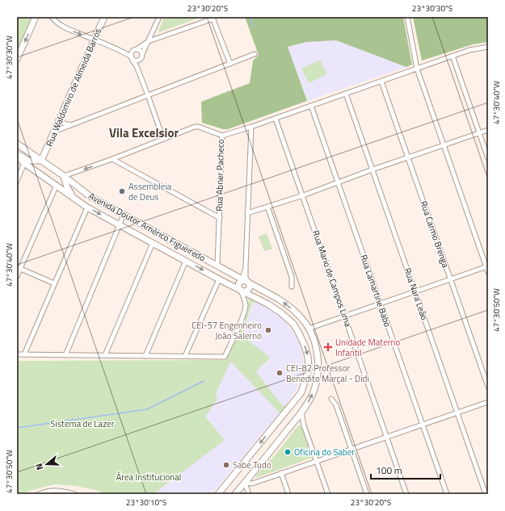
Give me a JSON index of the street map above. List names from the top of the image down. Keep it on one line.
{"streets":{"main road":["Rua Waldomiro de Almeida Barros","Avenida Doutor Américo Figueiredo"],"street":["Rua Abner Pacheco","Rua Carmo Brenga","Rua Mario de Campos Lima","Rua Lamartine Babo","Rua Nara Leão"]},"crossings":[["Rua Waldomiro de Almeida Barros","Avenida Doutor Américo Figueiredo"],["Rua Abner Pacheco","Avenida Doutor Américo Figueiredo"]],"districts":["Vila Excelsior"],"parks":["Sistema de Lazer","Área Institucional"],"places":{"other":["Assembleia de Deus","CEI-57 Engenheiro João Salerno","CEI-82 Professor Benedito Marçal - Didi","Oficina do Saber","Sabe Tudo"],"health":["Unidade Materno Infantil"]},"scale_bar":"100 m","north":"left","coordinates":["23°30'20\"S","23°30'30\"S","47°30'30\"W","47°30'40\"W","47°30'50\"W","23°30'10\"S"]}
